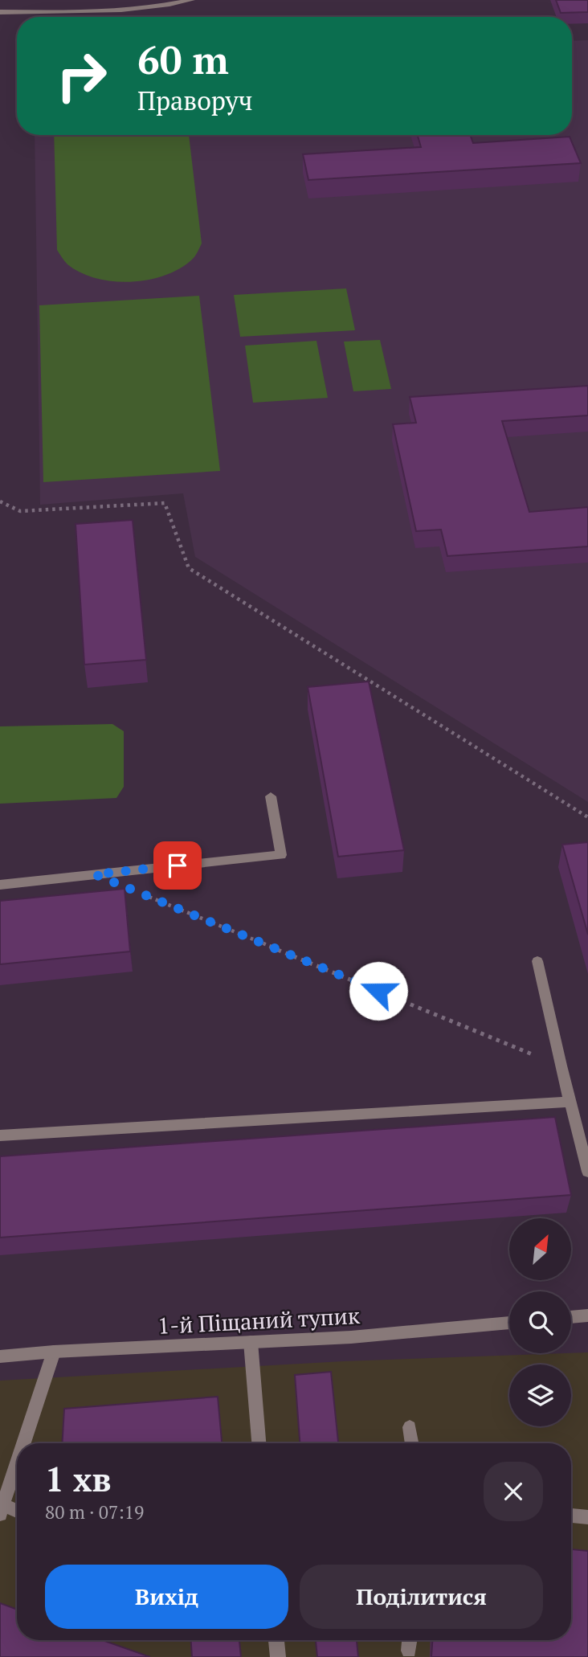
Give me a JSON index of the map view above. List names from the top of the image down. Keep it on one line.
{"streets":{"street":["1-й Піщаний тупик"]},"north":"top right","page":{"turn":["60 m","Праворуч"],"heading":["1 хв","80 m · 07:19"],"buttons":["Вихід","Поділитися"]}}
